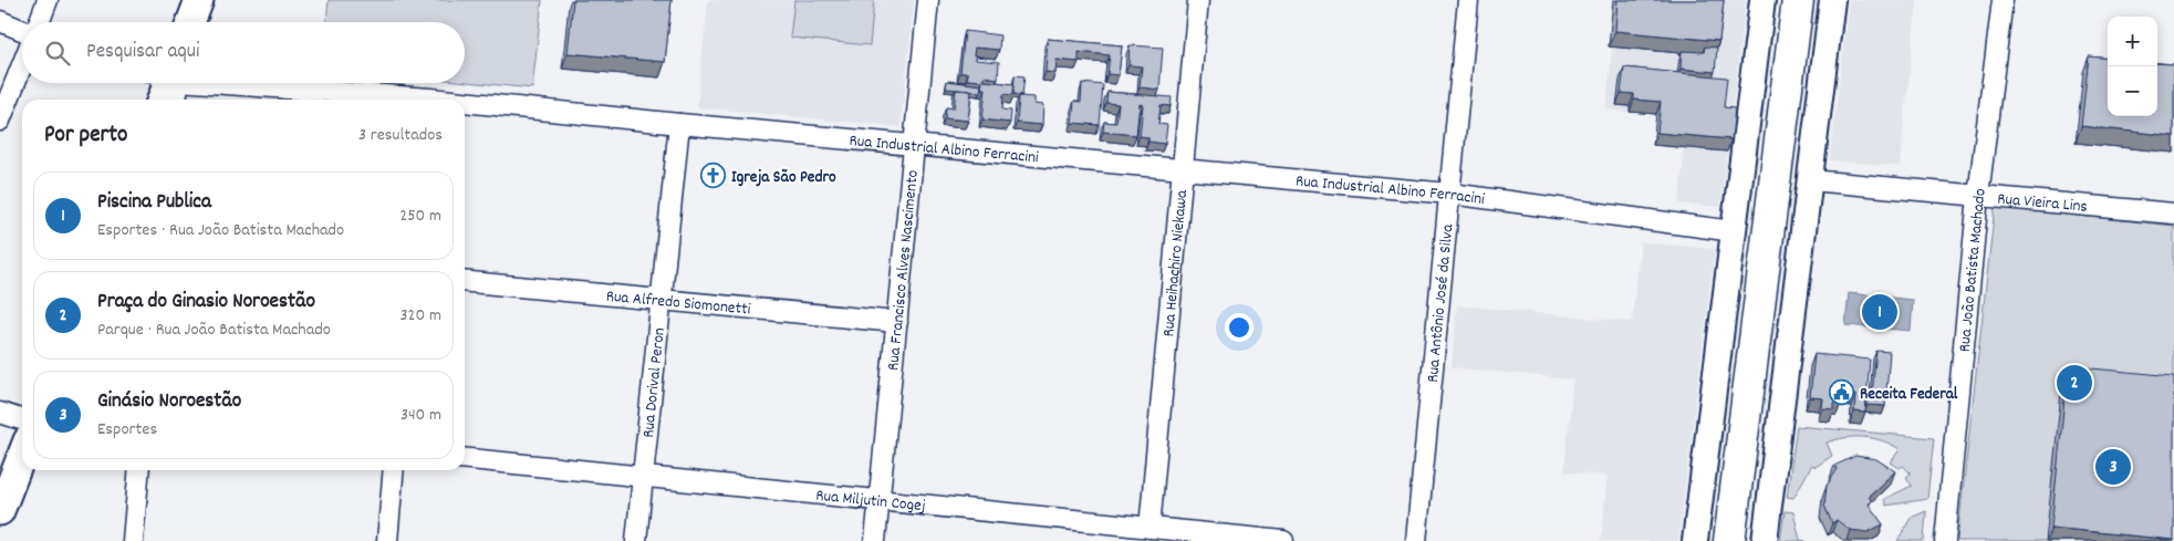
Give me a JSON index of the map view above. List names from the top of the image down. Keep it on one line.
{"streets":{"street":["Rua Industrial Albino Ferracini","Rua Vieira Lins","Rua Heihachiro Niekawa","Rua João Batista Machado","Rua Francisco Alves Nascimento","Rua Alfredo Siomonetti","Rua Antônio José da Silva","Rua Dorival Peron","Rua Miljutin Cogej"]},"crossings":[["Rua Industrial Albino Ferracini","Rua Heihachiro Niekawa"],["Rua Industrial Albino Ferracini","Rua Francisco Alves Nascimento"],["Rua Industrial Albino Ferracini","Rua Antônio José da Silva"],["Rua Industrial Albino Ferracini","Rua Dorival Peron"],["Rua Vieira Lins","Rua João Batista Machado"],["Rua Heihachiro Niekawa","Rua Miljutin Cogej"],["Rua Francisco Alves Nascimento","Rua Alfredo Siomonetti"],["Rua Francisco Alves Nascimento","Rua Miljutin Cogej"],["Rua Alfredo Siomonetti","Rua Dorival Peron"],["Rua Dorival Peron","Rua Miljutin Cogej"]],"places":{"church":["Igreja São Pedro"],"public building":["Receita Federal"]},"page":{"map_buttons":["+","−"],"search":"Pesquisar aqui","heading":["Por perto","3 resultados"],"list":[{"mark":"1","name":"Piscina Publica","note":"Esportes · Rua João Batista Machado","value":"250 m"},{"mark":"2","name":"Praça do Ginasio Noroestão","note":"Parque · Rua João Batista Machado","value":"320 m"},{"mark":"3","name":"Ginásio Noroestão","note":"Esportes","value":"340 m"}],"pins":["1","2","3"]}}
